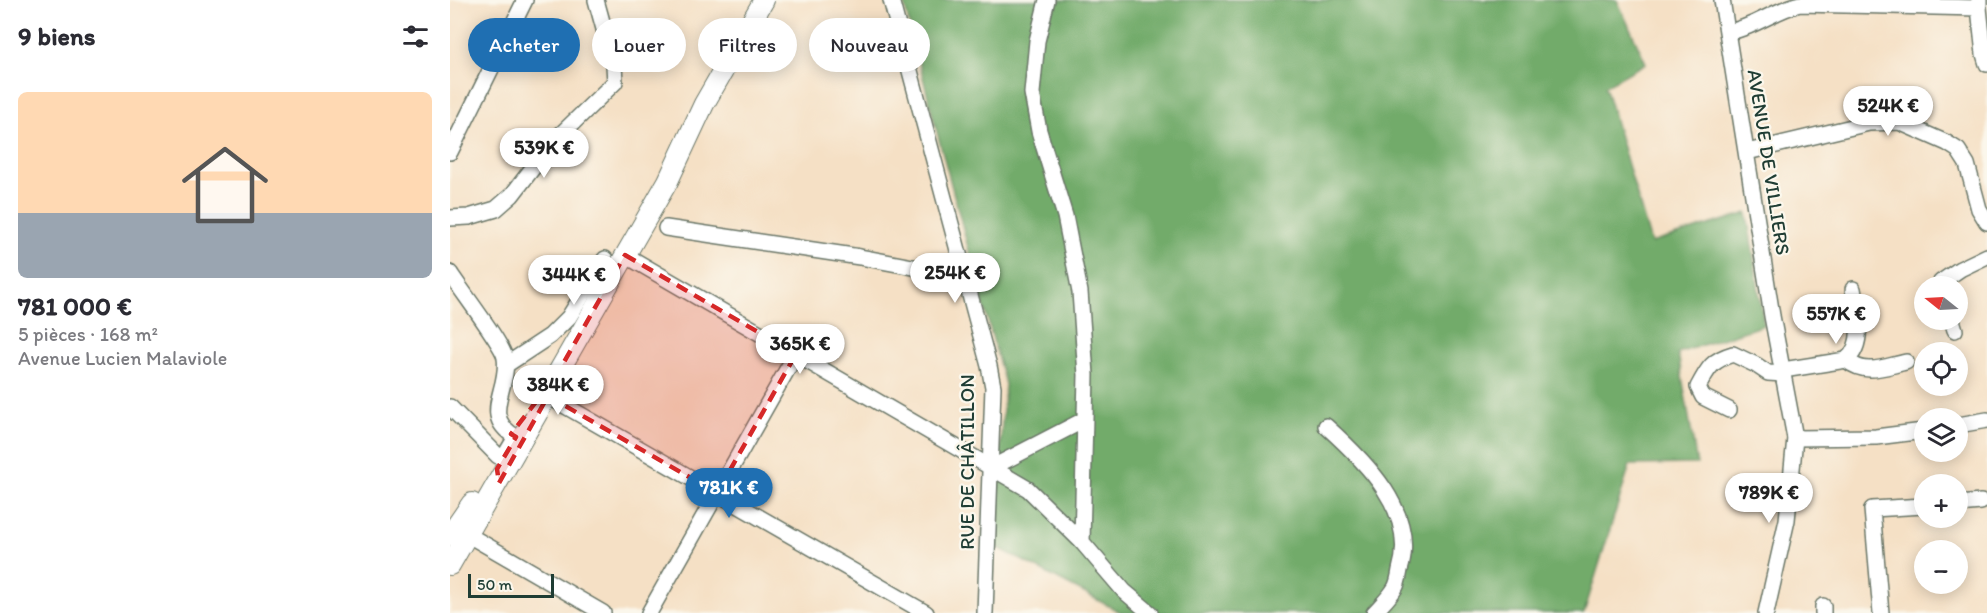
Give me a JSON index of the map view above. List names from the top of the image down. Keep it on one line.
{"streets":{"street":["AVENUE DE VILLIERS","RUE DE CHÂTILLON"]},"scale_bar":"50 m","north":"left","page":{"heading":"9 biens","chip":["Acheter","Louer","Filtres","Nouveau"],"list":[{"name":"781 000 €","note":"5 pièces · 168 m² · Avenue Lucien Malaviole"}],"price":["524K €","539K €","254K €","344K €","557K €","365K €","384K €","781K €","789K €"],"map_buttons":["+","−"],"scale":"50 m"}}
